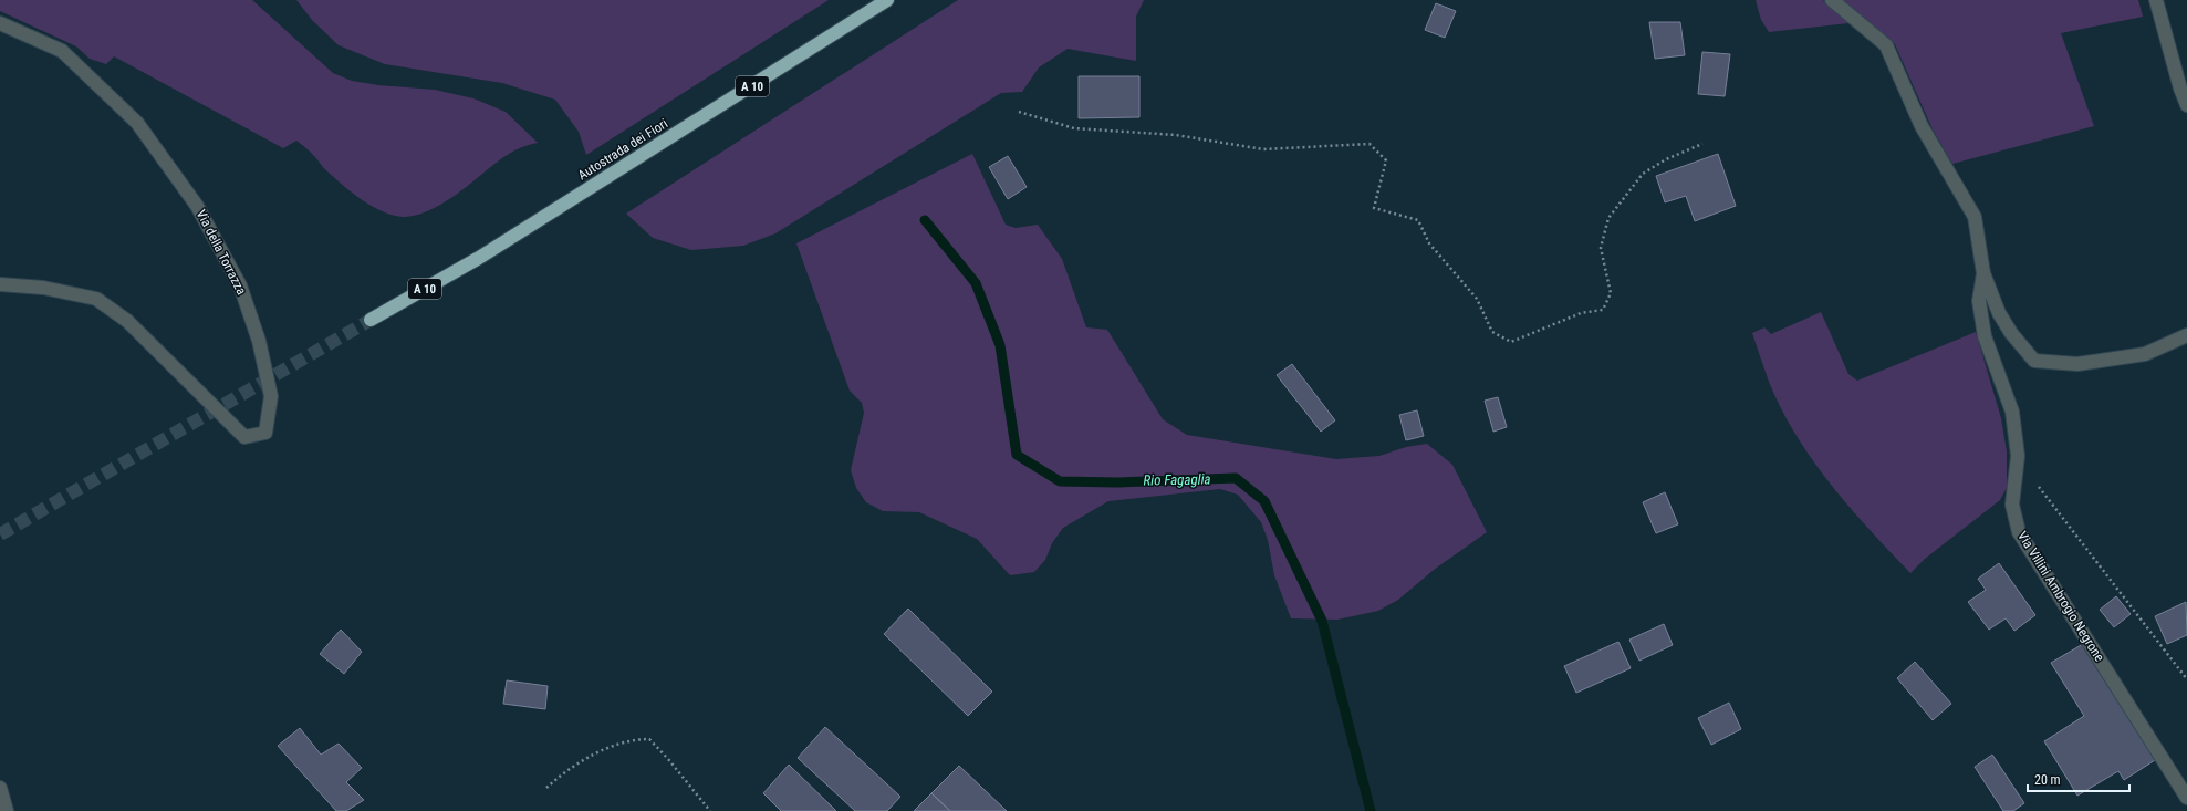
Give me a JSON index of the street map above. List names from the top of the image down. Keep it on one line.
{"streets":{"highway":["A 10","Autostrada dei Fiori"],"street":["Via della Torrazza","Via Villini Ambrogio Negrone"]},"water":["Rio Fagaglia"],"scale_bar":"20 m"}
